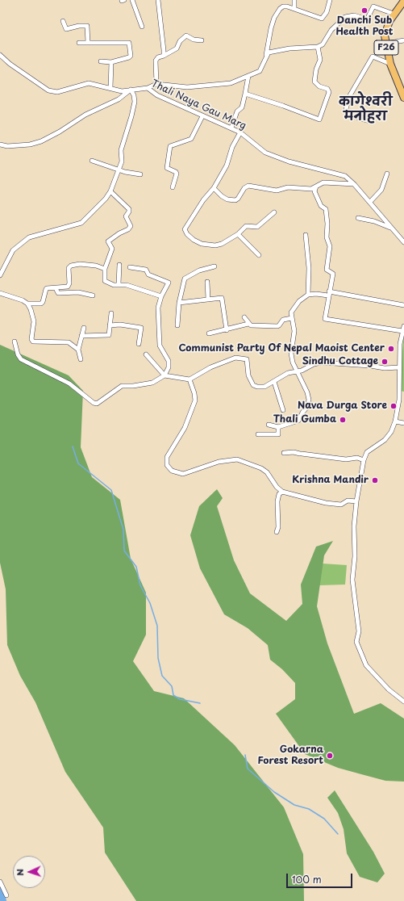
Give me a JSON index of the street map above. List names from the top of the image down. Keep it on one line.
{"streets":{"main road":["F26"],"street":["Thali Naya Gau Marg"]},"districts":["कागेश्वरी मनोहरा"],"places":["Danchi Sub Health Post","Communist Party Of Nepal Maoist Center","Sindhu Cottage","Nava Durga Store","Thali Gumba","Krishna Mandir","Gokarna Forest Resort"],"scale_bar":"100 m","north":"left"}
